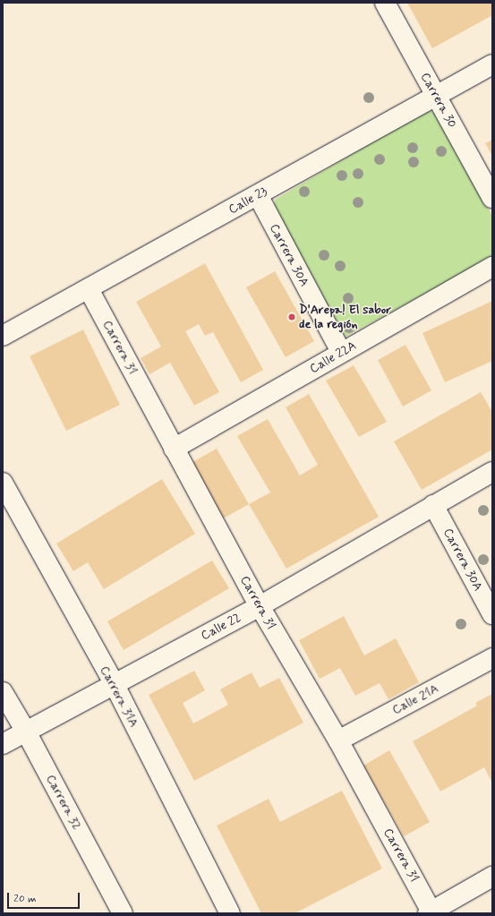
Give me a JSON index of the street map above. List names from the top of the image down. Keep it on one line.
{"streets":{"street":["Carrera 30","Calle 23","Carrera 30A","Carrera 31","Calle 22A","Calle 22","Carrera 31A","Calle 21A","Carrera 32"]},"crossings":[["Carrera 30","Calle 23"],["Calle 23","Carrera 30A"],["Calle 23","Carrera 31"],["Carrera 30A","Calle 22A"],["Carrera 30A","Calle 22"],["Carrera 31","Calle 22A"],["Carrera 31","Calle 22"],["Carrera 31","Calle 21A"],["Calle 22","Carrera 31A"],["Calle 22","Carrera 32"]],"places":["D'Arepa! El sabor de la región"],"scale_bar":"20 m"}
